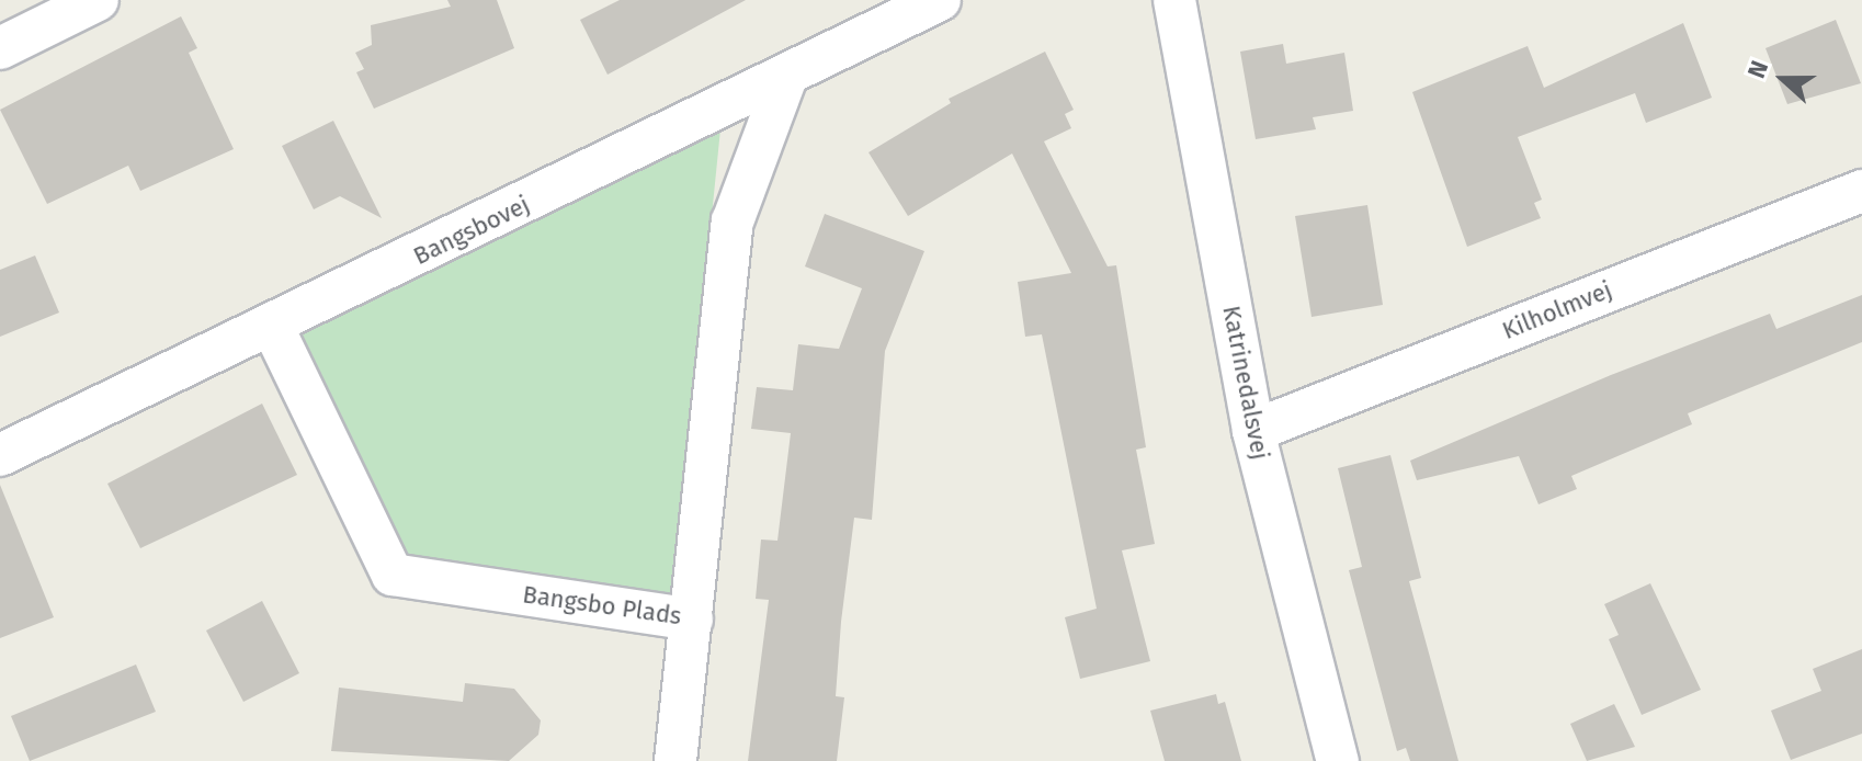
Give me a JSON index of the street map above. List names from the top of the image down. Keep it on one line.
{"streets":{"street":["Bangsbovej","Kilholmvej","Katrinedalsvej","Bangsbo Plads"]},"crossings":[["Bangsbovej","Bangsbo Plads"],["Kilholmvej","Katrinedalsvej"]],"north":"left"}
